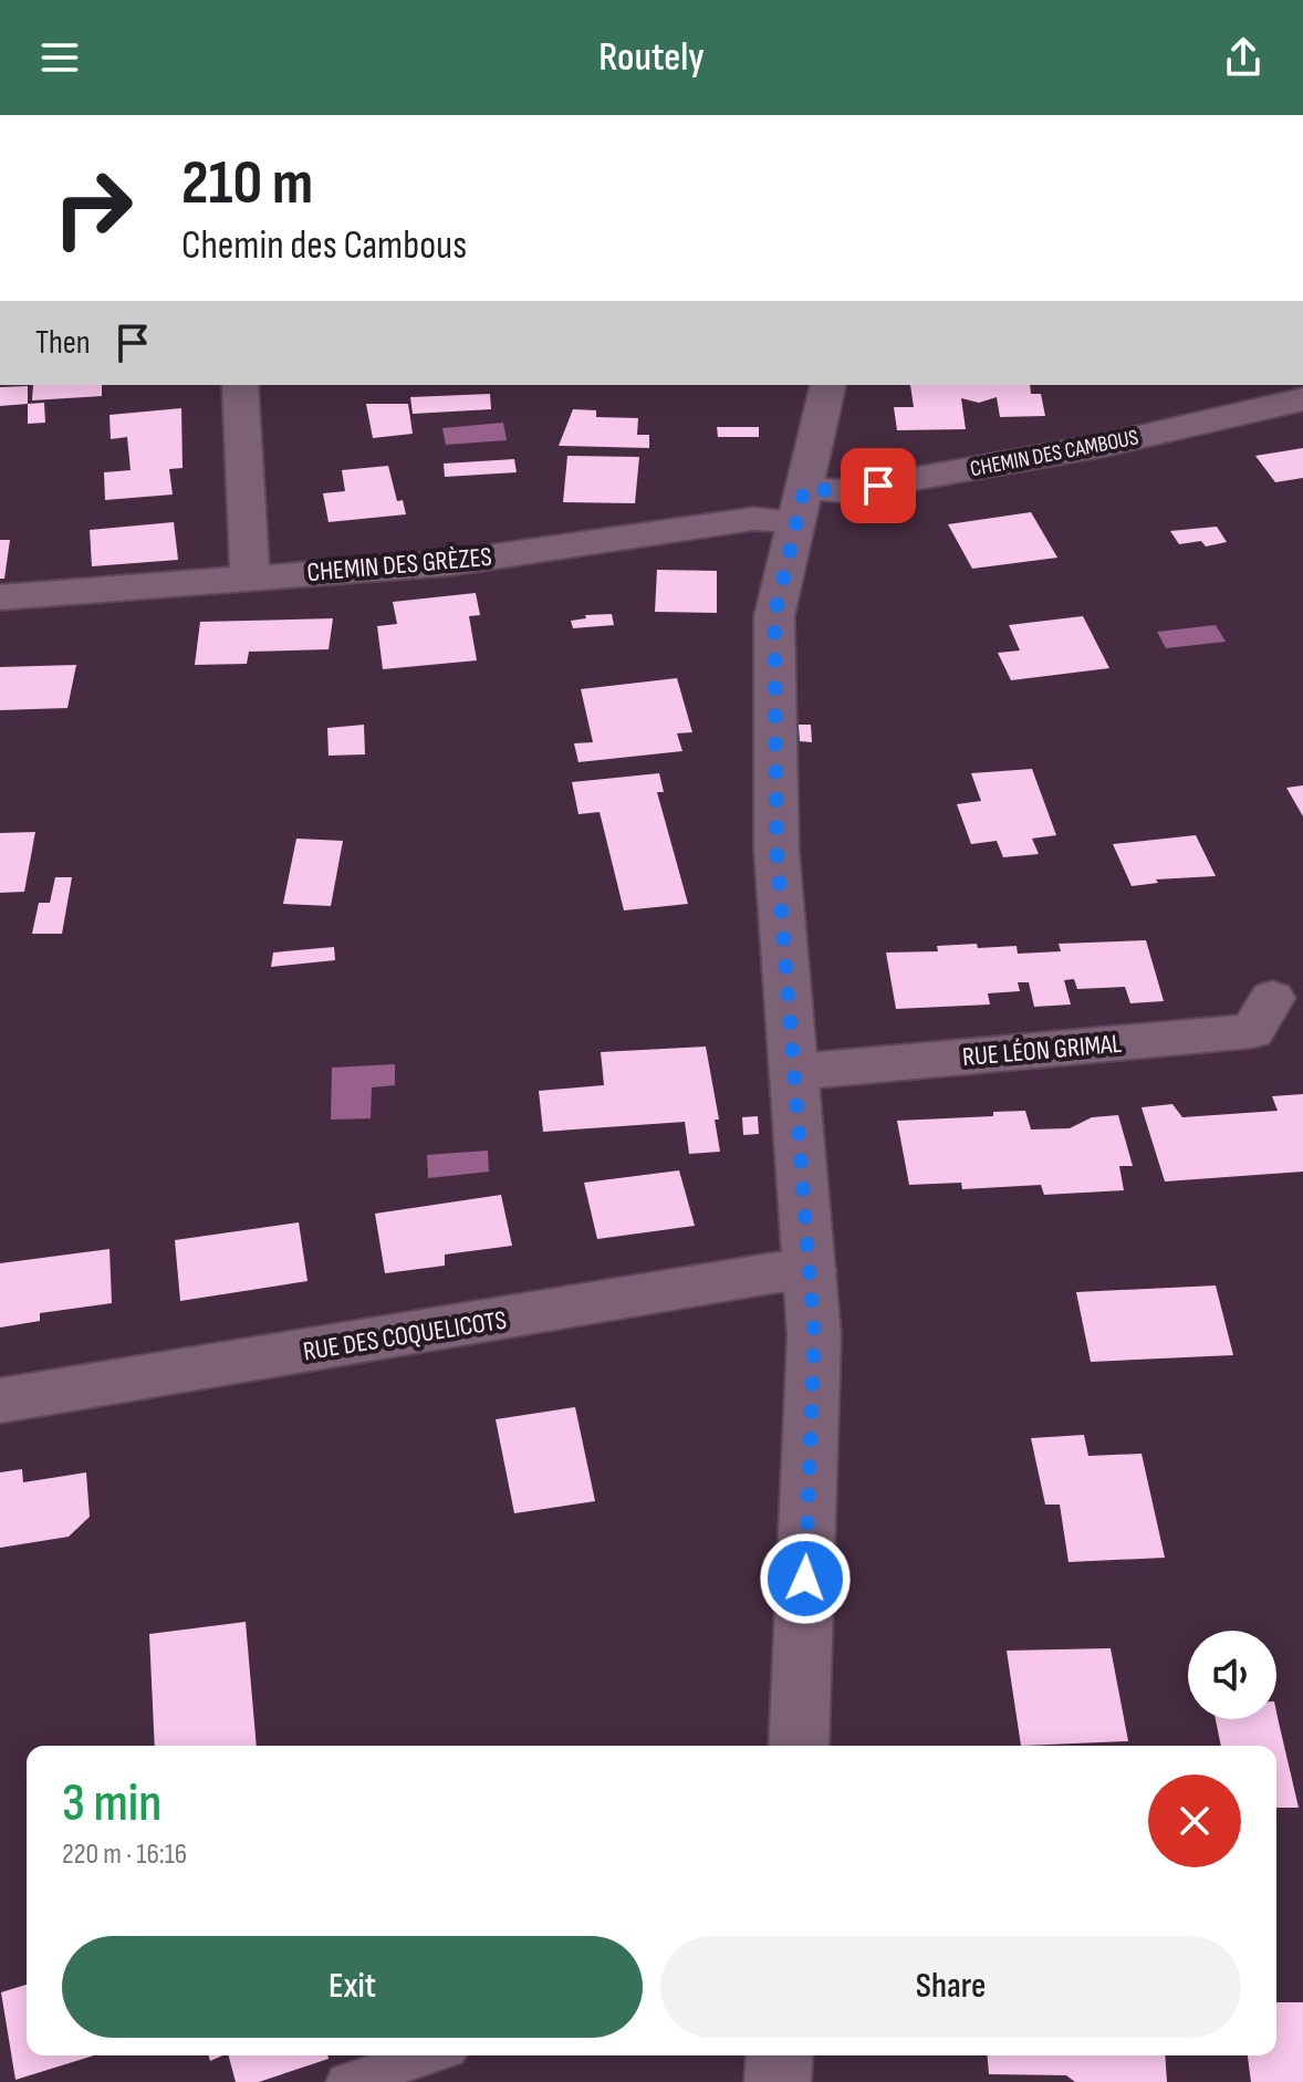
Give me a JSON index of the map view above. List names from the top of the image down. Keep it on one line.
{"streets":{"street":["CHEMIN DES CAMBOUS","CHEMIN DES GRÈZES","RUE LÉON GRIMAL","RUE DES COQUELICOTS"]},"crossings":[["CHEMIN DES CAMBOUS","CHEMIN DES GRÈZES"]],"page":{"header":"Routely","turn":["210 m","Chemin des Cambous"],"then":"Then","heading":["3 min","220 m · 16:16"],"buttons":["Exit","Share"]}}
